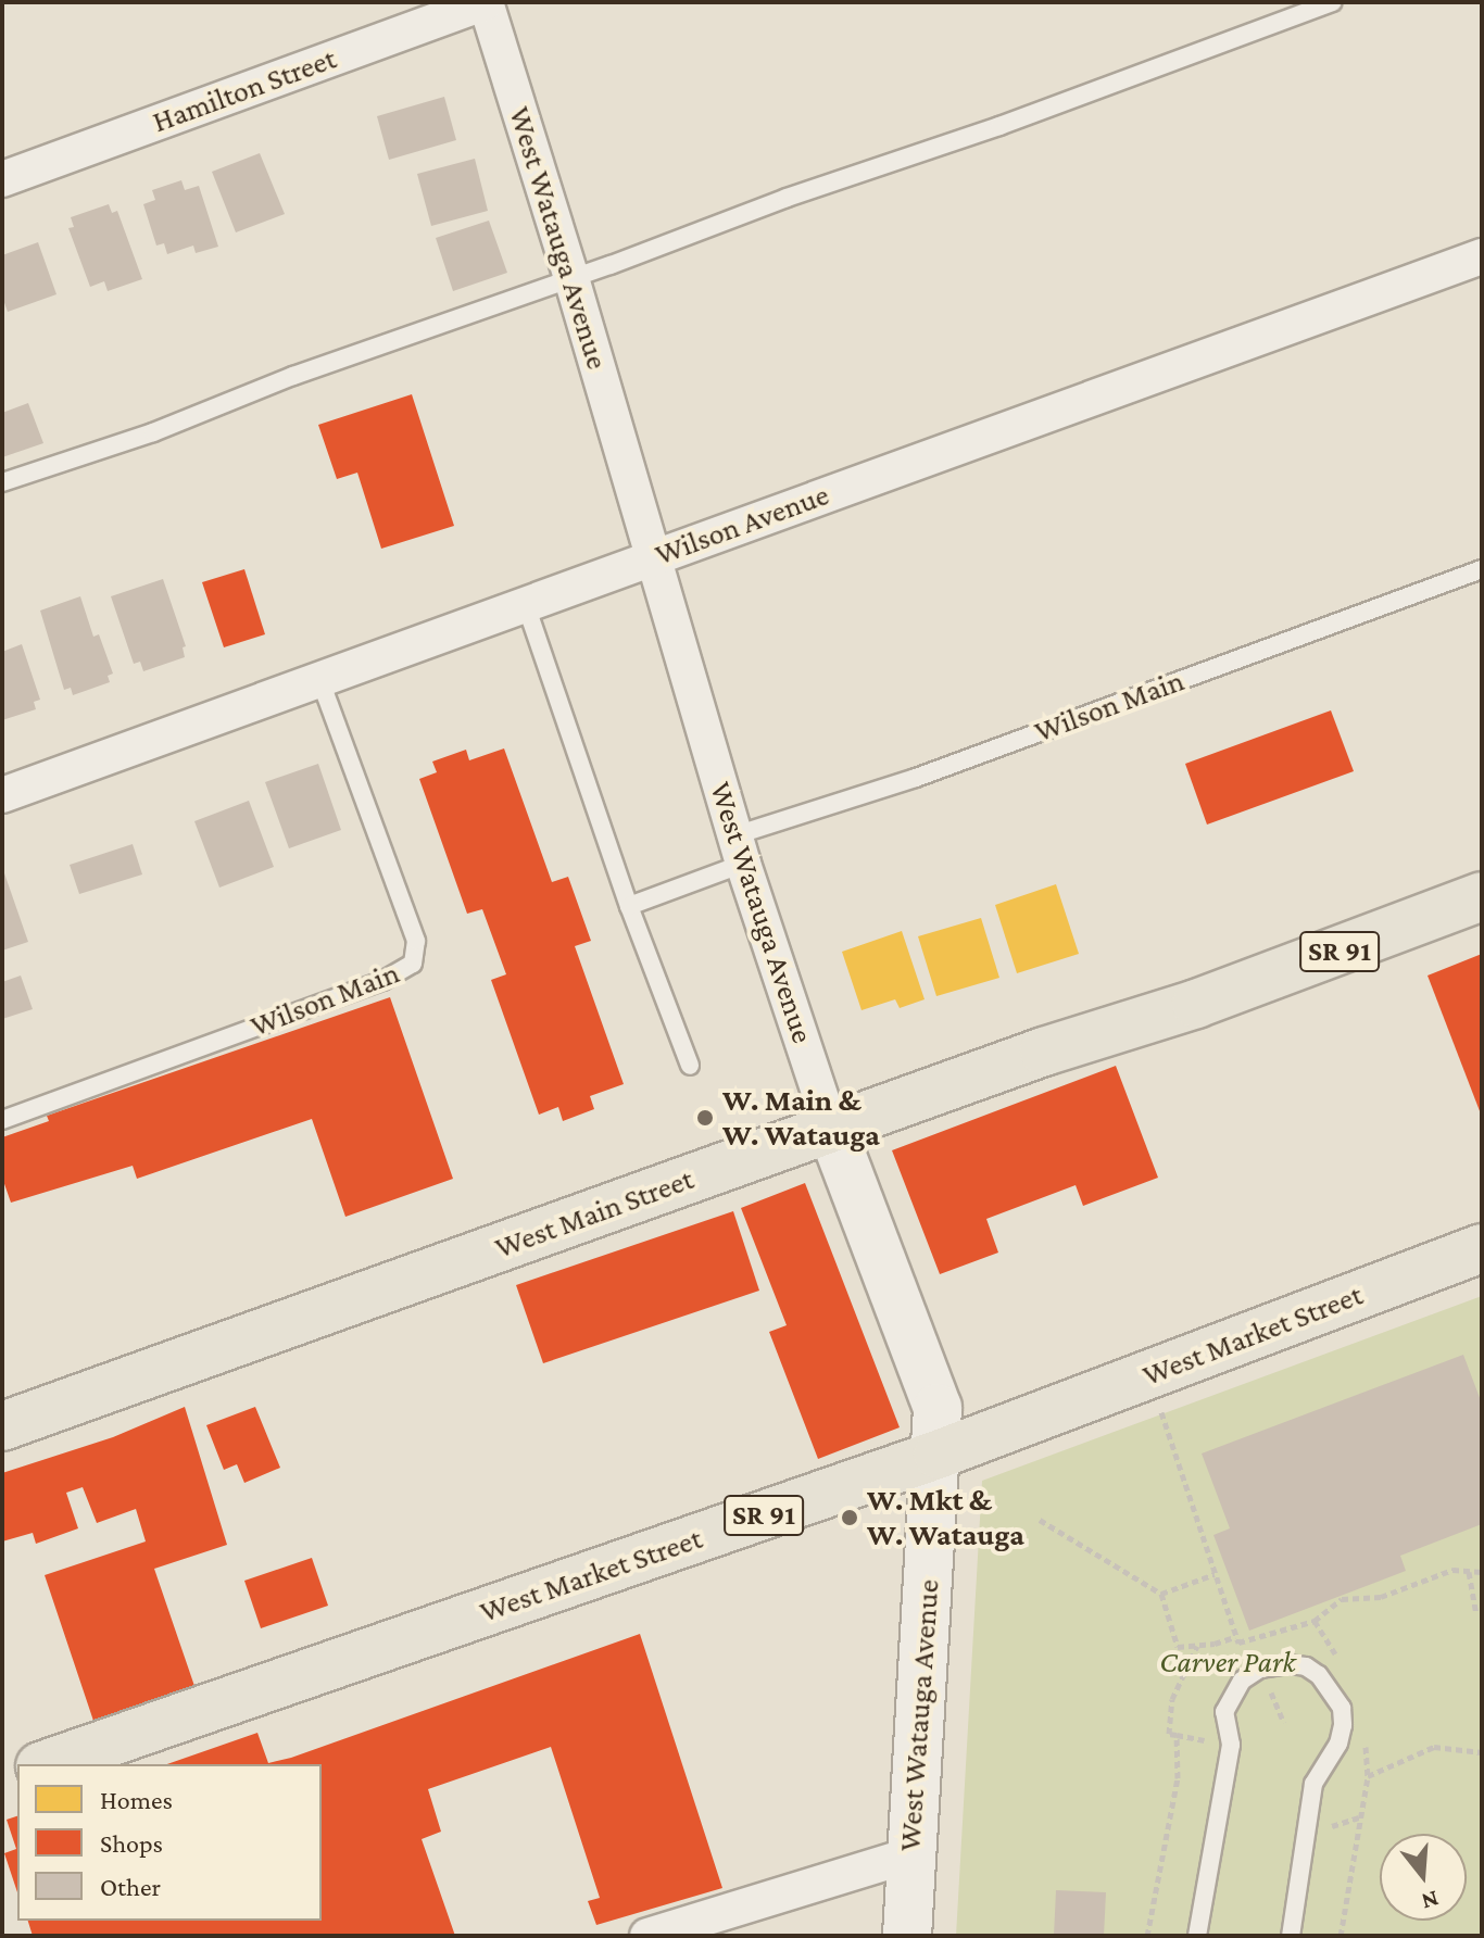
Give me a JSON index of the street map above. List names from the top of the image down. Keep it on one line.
{"streets":{"main road":["West Watauga Avenue","SR 91","West Main Street","West Market Street"],"street":["Hamilton Street","Wilson Avenue"],"lane":["Wilson Main"]},"crossings":[["Hamilton Street","West Watauga Avenue"],["West Watauga Avenue","Wilson Avenue"],["West Watauga Avenue","Wilson Main"],["West Watauga Avenue","West Main Street"],["West Watauga Avenue","West Market Street"],["Wilson Avenue","Wilson Main"]],"parks":["Carver Park"],"places":["W. Main & W. Watauga","W. Mkt & W. Watauga"],"legend":["Homes","Shops","Other"],"north":"bottom"}
